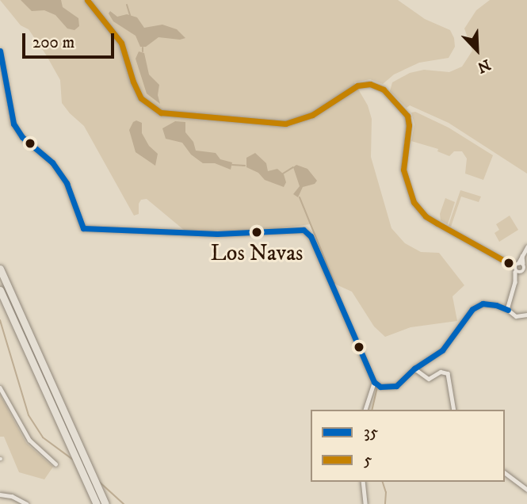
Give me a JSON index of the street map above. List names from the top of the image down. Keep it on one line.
{"places":["Los Navas"],"lines":["transit line 5","transit line 35"],"legend":["35","5"],"scale_bar":"200 m","north":"bottom right"}
